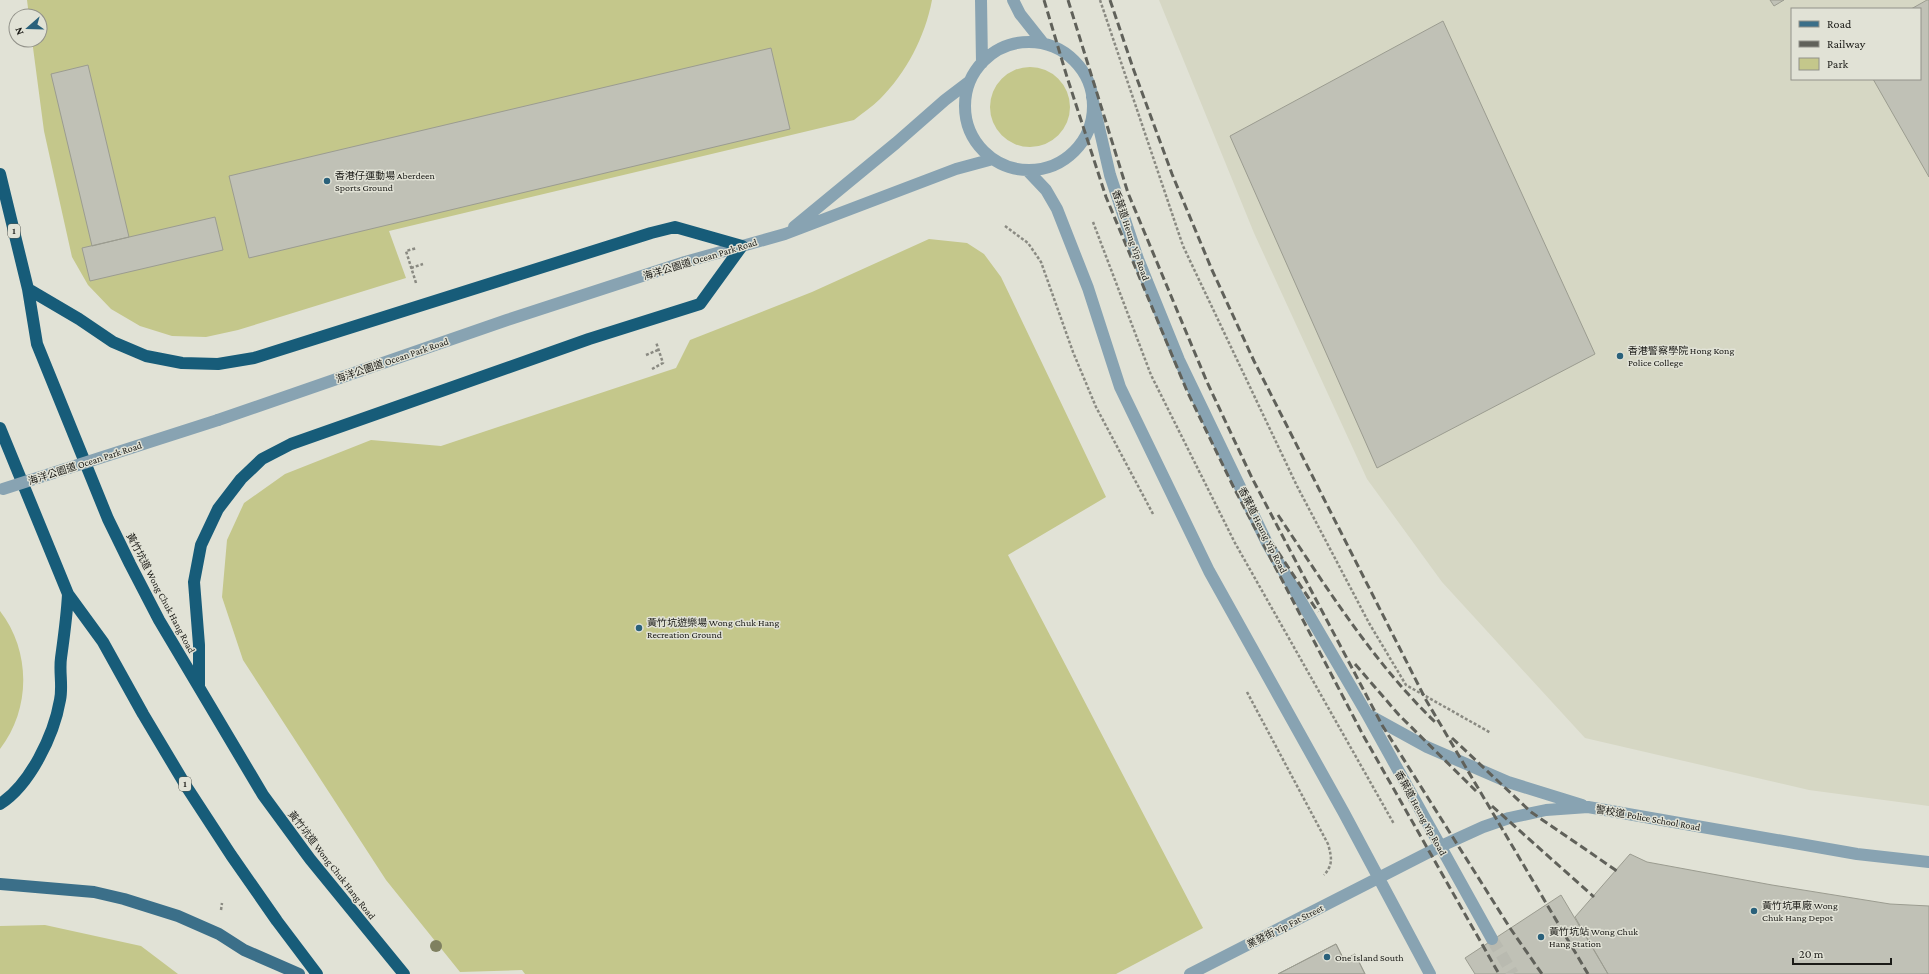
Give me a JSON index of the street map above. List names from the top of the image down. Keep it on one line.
{"streets":{"highway":["1","黃竹坑道 Wong Chuk Hang Road"],"street":["香葉道 Heung Yip Road","海洋公園道 Ocean Park Road","警校道 Police School Road","業發街 Yip Fat Street"]},"crossings":[["香葉道 Heung Yip Road","海洋公園道 Ocean Park Road"],["香葉道 Heung Yip Road","警校道 Police School Road"],["警校道 Police School Road","業發街 Yip Fat Street"]],"places":["香港仔運動場 Aberdeen Sports Ground","香港警察學院 Hong Kong Police College","黃竹坑遊樂場 Wong Chuk Hang Recreation Ground","黃竹坑車廠 Wong Chuk Hang Depot","黃竹坑站 Wong Chuk Hang Station","One Island South"],"legend":["Road","Railway","Park"],"scale_bar":"20 m","north":"left"}
